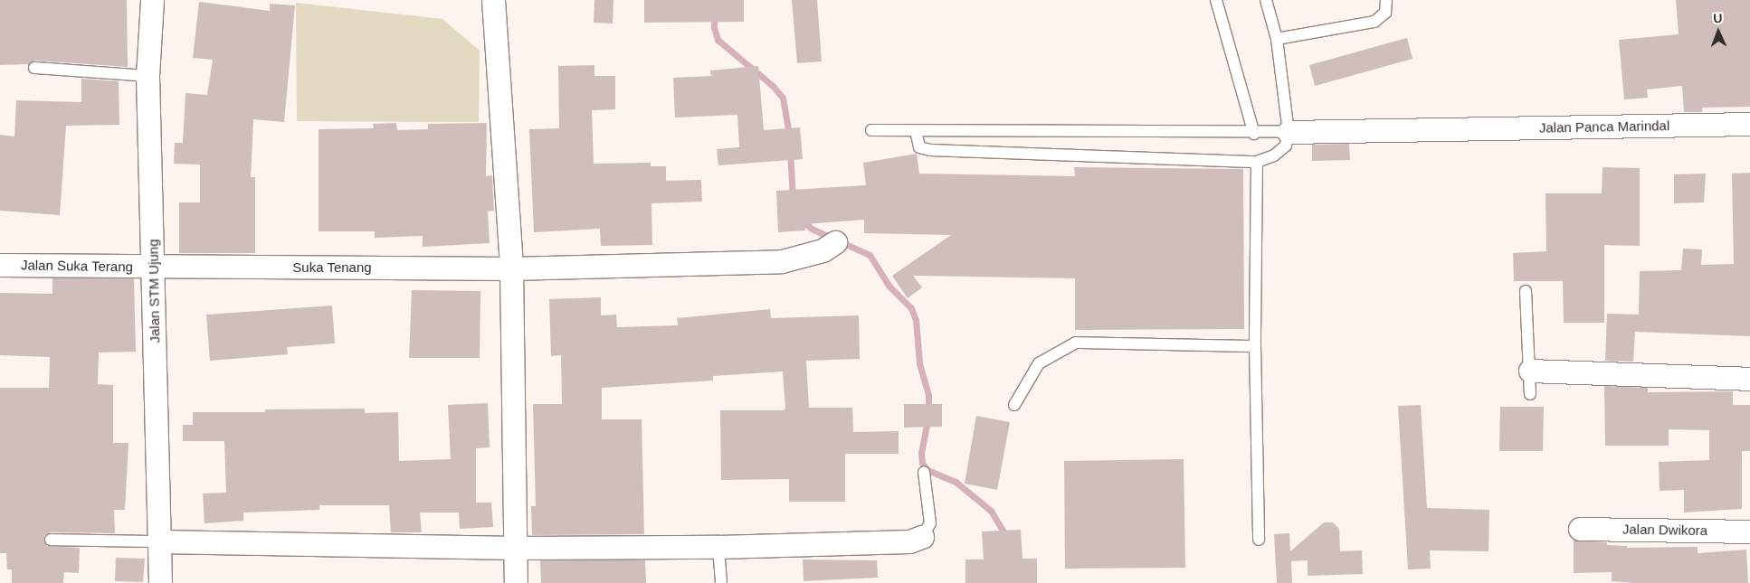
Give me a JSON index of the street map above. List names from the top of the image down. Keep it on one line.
{"streets":{"street":["Jalan Panca Marindal","Jalan Suka Terang","Suka Tenang","Jalan STM Ujung","Jalan Dwikora"]},"crossings":[["Jalan Suka Terang","Suka Tenang"],["Jalan Suka Terang","Jalan STM Ujung"],["Suka Tenang","Jalan STM Ujung"]],"north":"top"}
